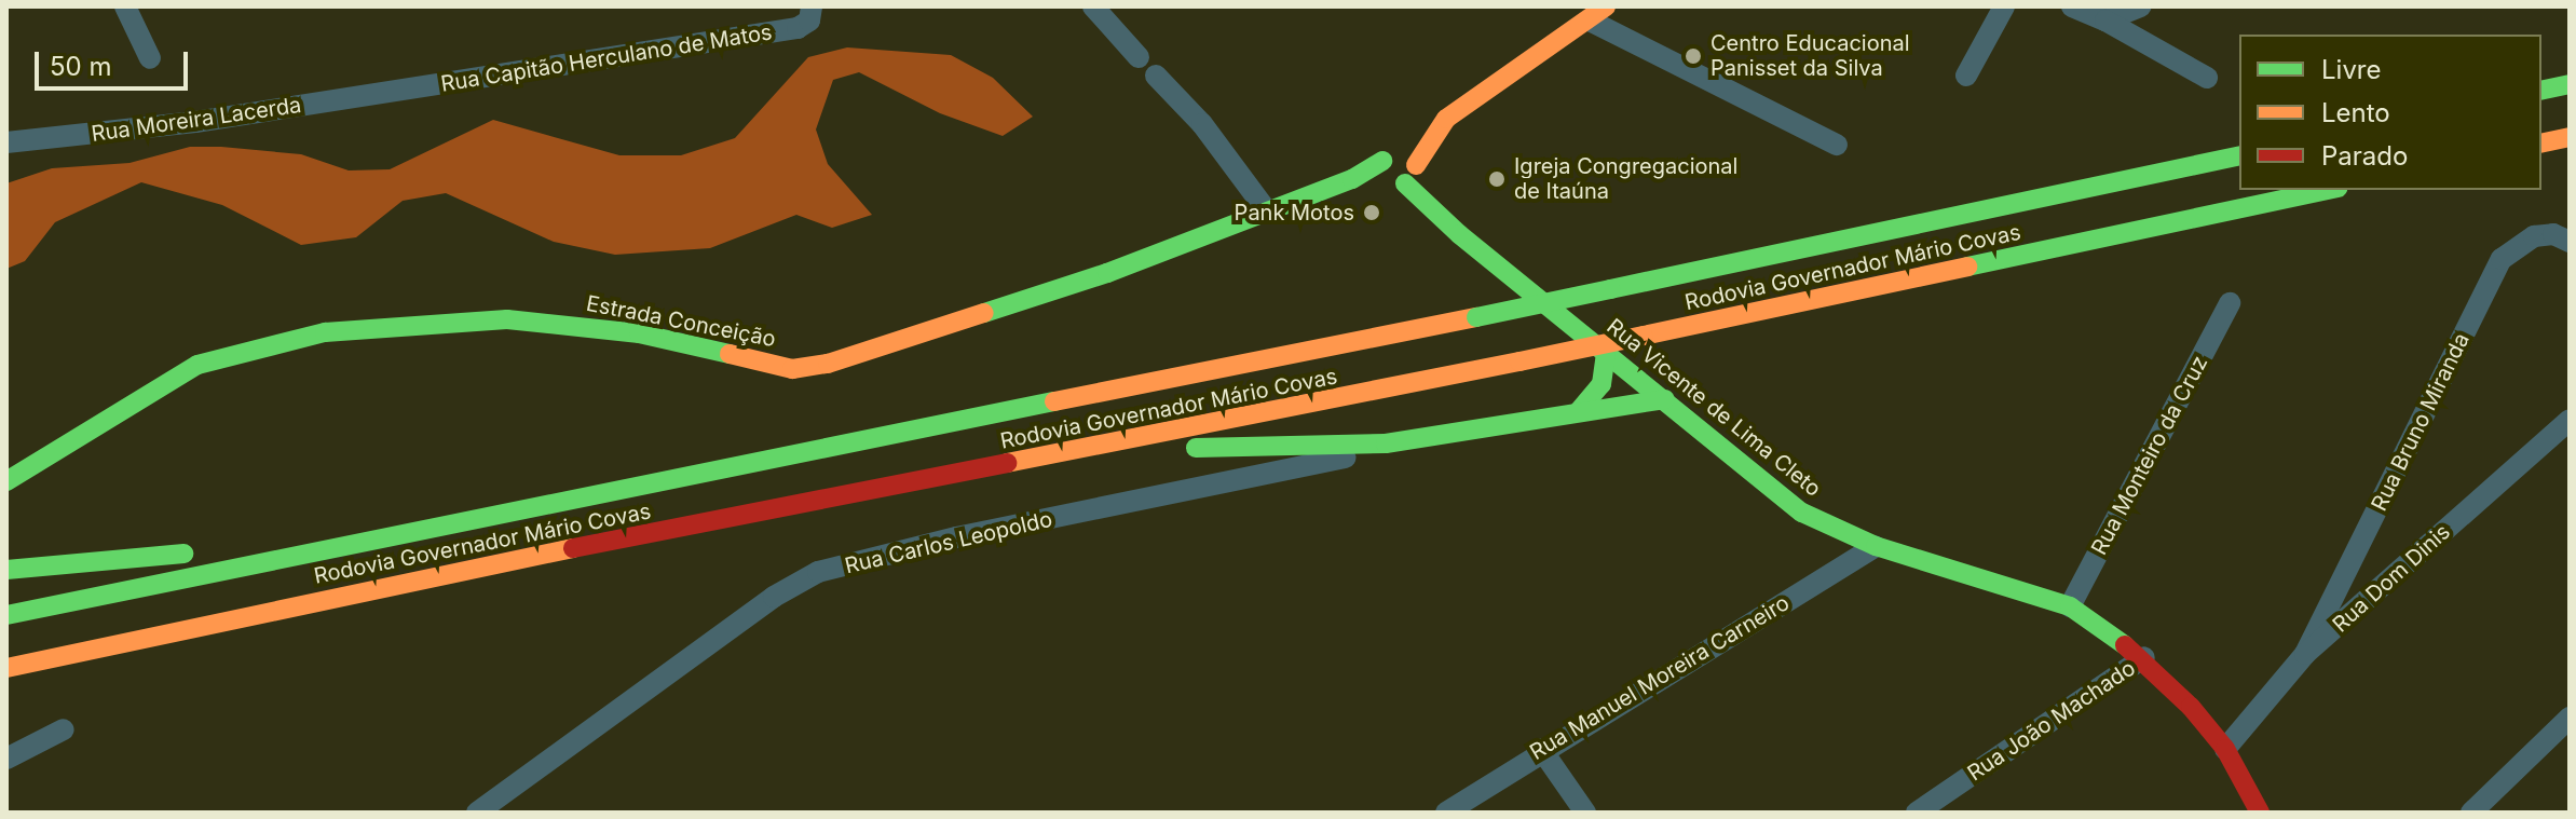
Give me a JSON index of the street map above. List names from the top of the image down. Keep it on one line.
{"streets":{"main road":["Rodovia Governador Mário Covas","Estrada Conceição","Rua Vicente de Lima Cleto"],"street":["Rua Capitão Herculano de Matos","Rua Moreira Lacerda","Rua Bruno Miranda","Rua Monteiro da Cruz","Rua Carlos Leopoldo","Rua Dom Dinis","Rua Manuel Moreira Carneiro","Rua João Machado"]},"crossings":[["Rua Capitão Herculano de Matos","Rua Moreira Lacerda"],["Rua Vicente de Lima Cleto","Rua Monteiro da Cruz"],["Rua Vicente de Lima Cleto","Rua Dom Dinis"],["Rua Vicente de Lima Cleto","Rua Manuel Moreira Carneiro"],["Rua Vicente de Lima Cleto","Rua João Machado"],["Rua Bruno Miranda","Rua Dom Dinis"]],"places":["Centro Educacional Panisset da Silva","Igreja Congregacional de Itaúna","Pank Motos"],"legend":["Livre","Lento","Parado"],"scale_bar":"50 m"}
